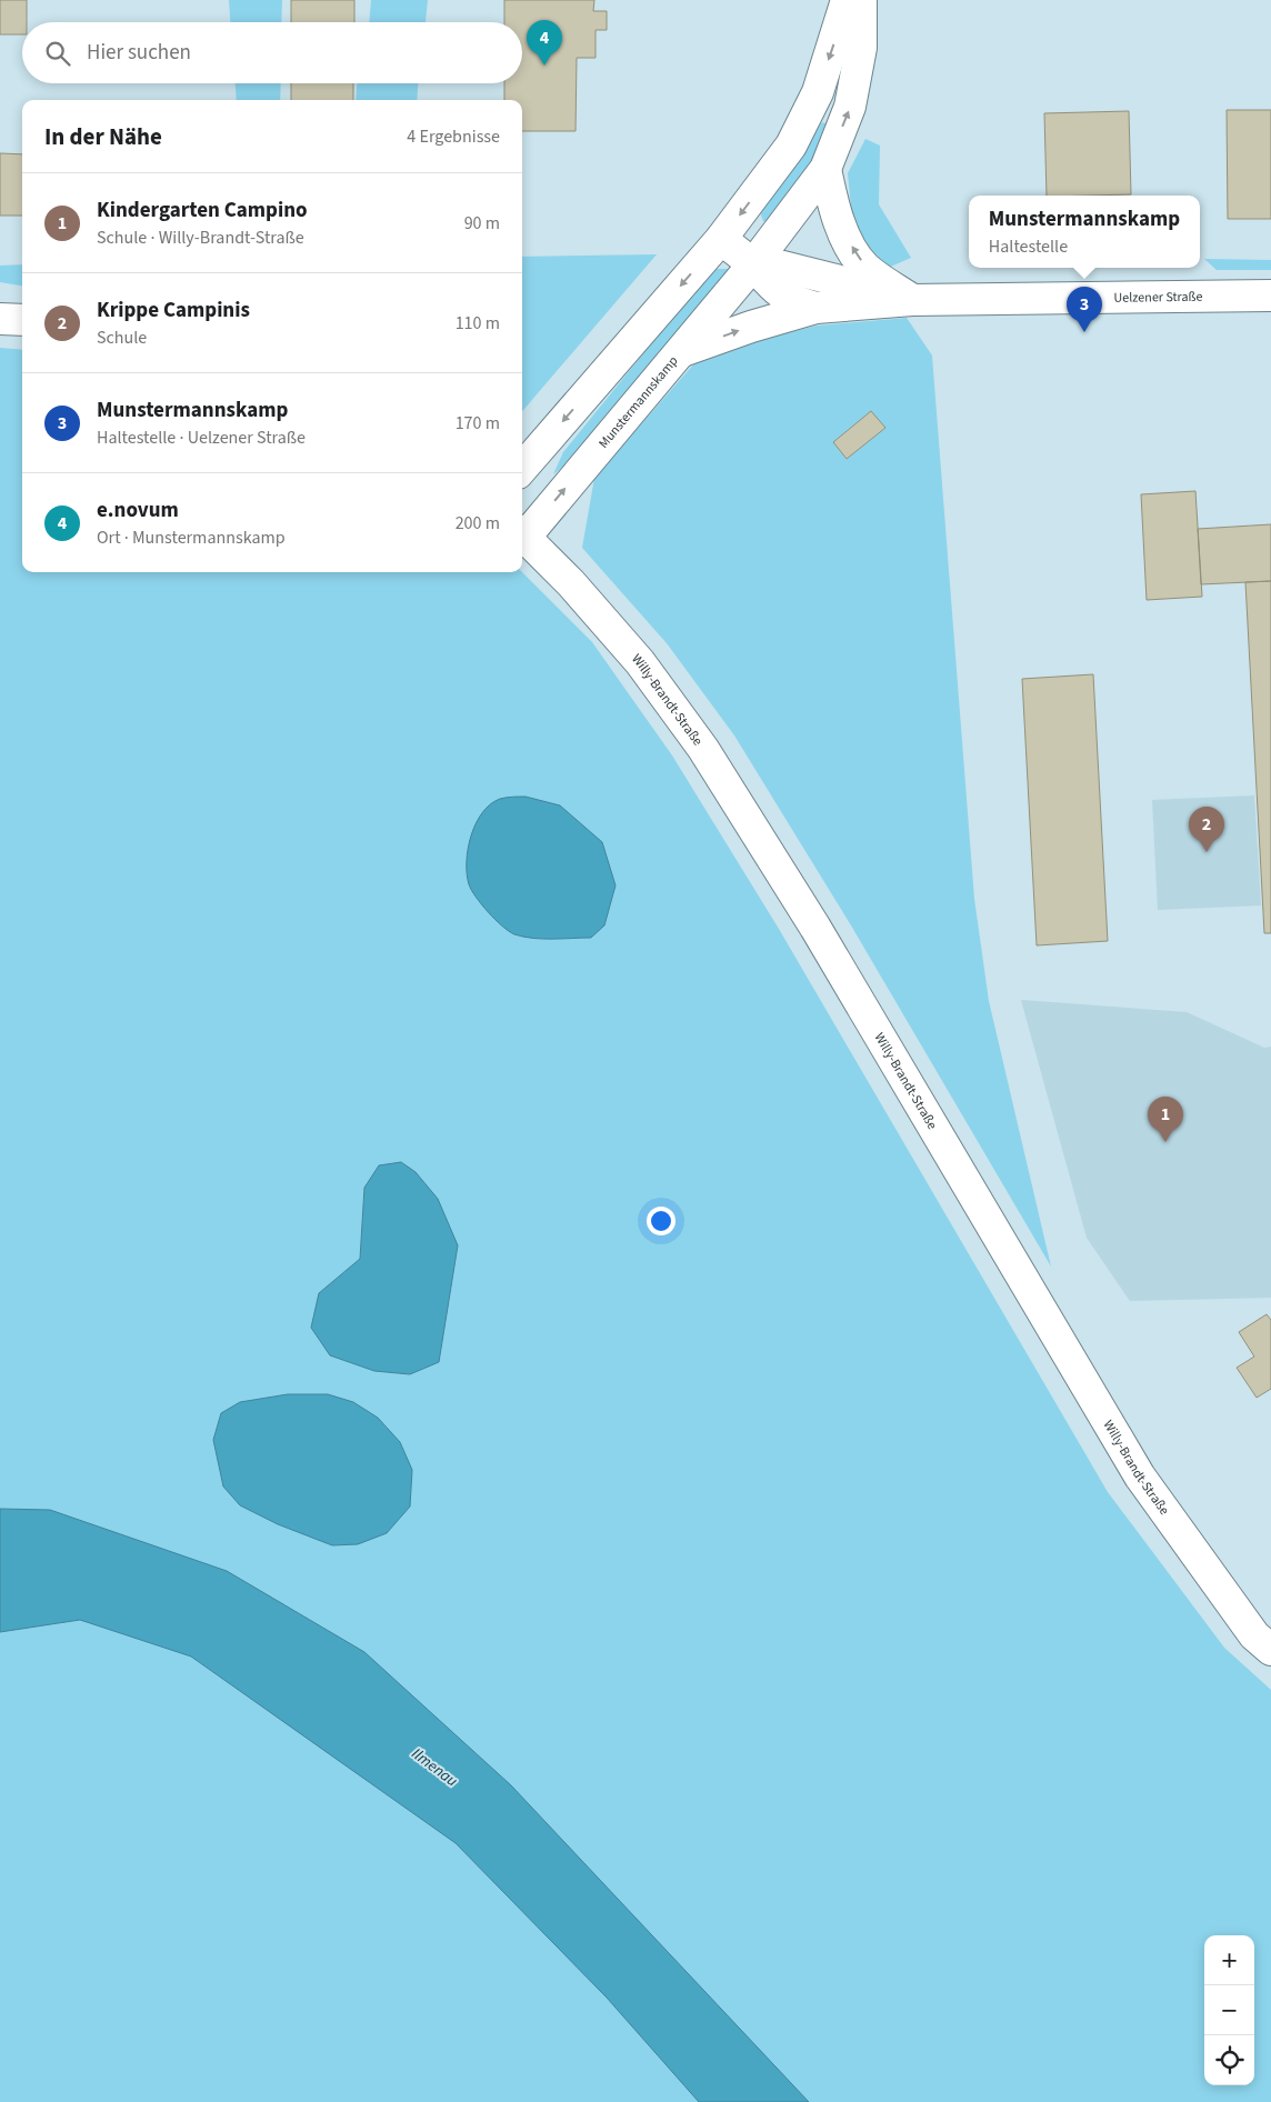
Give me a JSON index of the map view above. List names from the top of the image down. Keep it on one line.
{"streets":{"street":["Uelzener Straße","Munstermannskamp","Willy-Brandt-Straße"]},"crossings":[["Uelzener Straße","Munstermannskamp"],["Munstermannskamp","Willy-Brandt-Straße"]],"water":["Ilmenau"],"page":{"pins":["4","3","2","1"],"search":"Hier suchen","heading":["In der Nähe","4 Ergebnisse"],"list":[{"mark":"1","name":"Kindergarten Campino","note":"Schule · Willy-Brandt-Straße","value":"90 m"},{"mark":"2","name":"Krippe Campinis","note":"Schule","value":"110 m"},{"mark":"3","name":"Munstermannskamp","note":"Haltestelle · Uelzener Straße","value":"170 m"},{"mark":"4","name":"e.novum","note":"Ort · Munstermannskamp","value":"200 m"}],"popup":["Munstermannskamp","Haltestelle"],"map_buttons":["+","−"]}}
